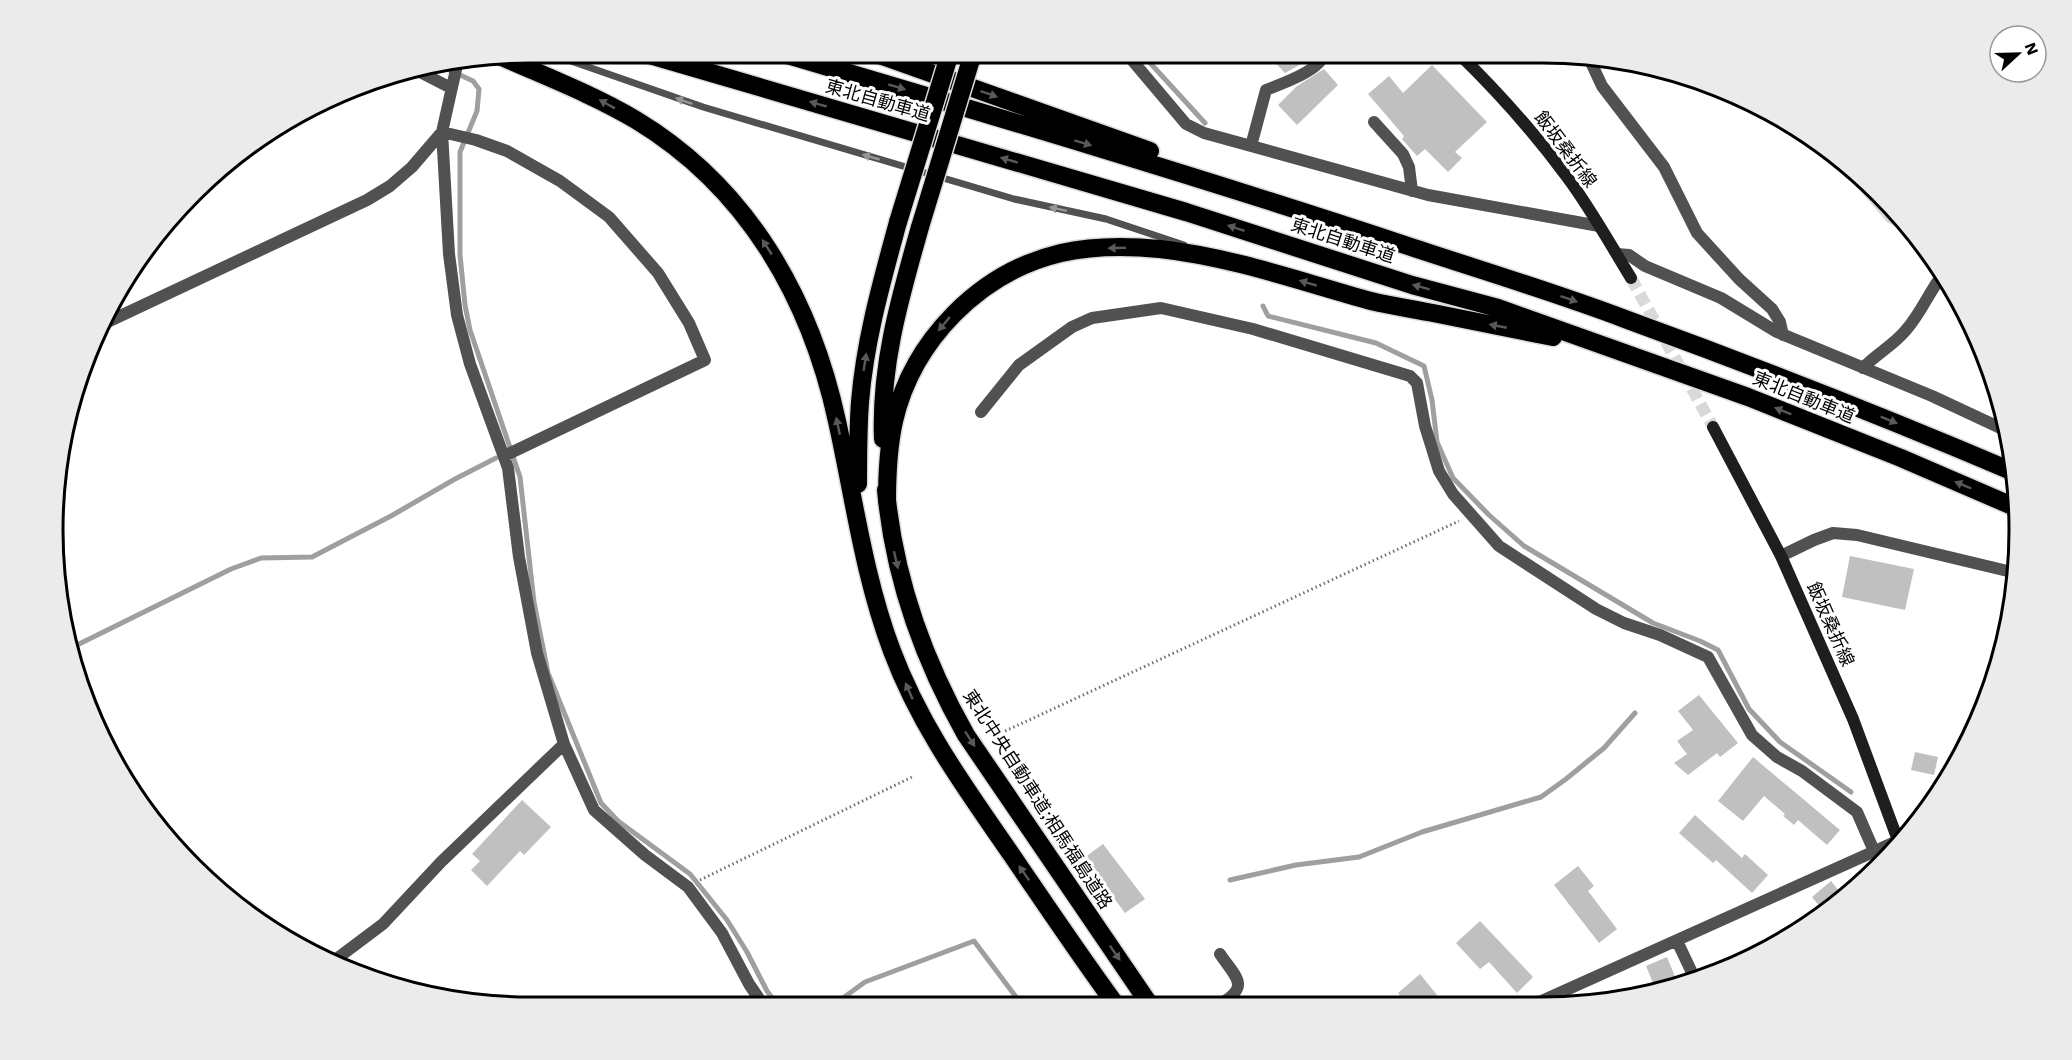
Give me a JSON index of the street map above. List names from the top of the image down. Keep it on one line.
{"streets":{"highway":["東北自動車道","東北中央自動車道;相馬福島道路"],"main road":["飯坂桑折線"]},"north":"right"}
